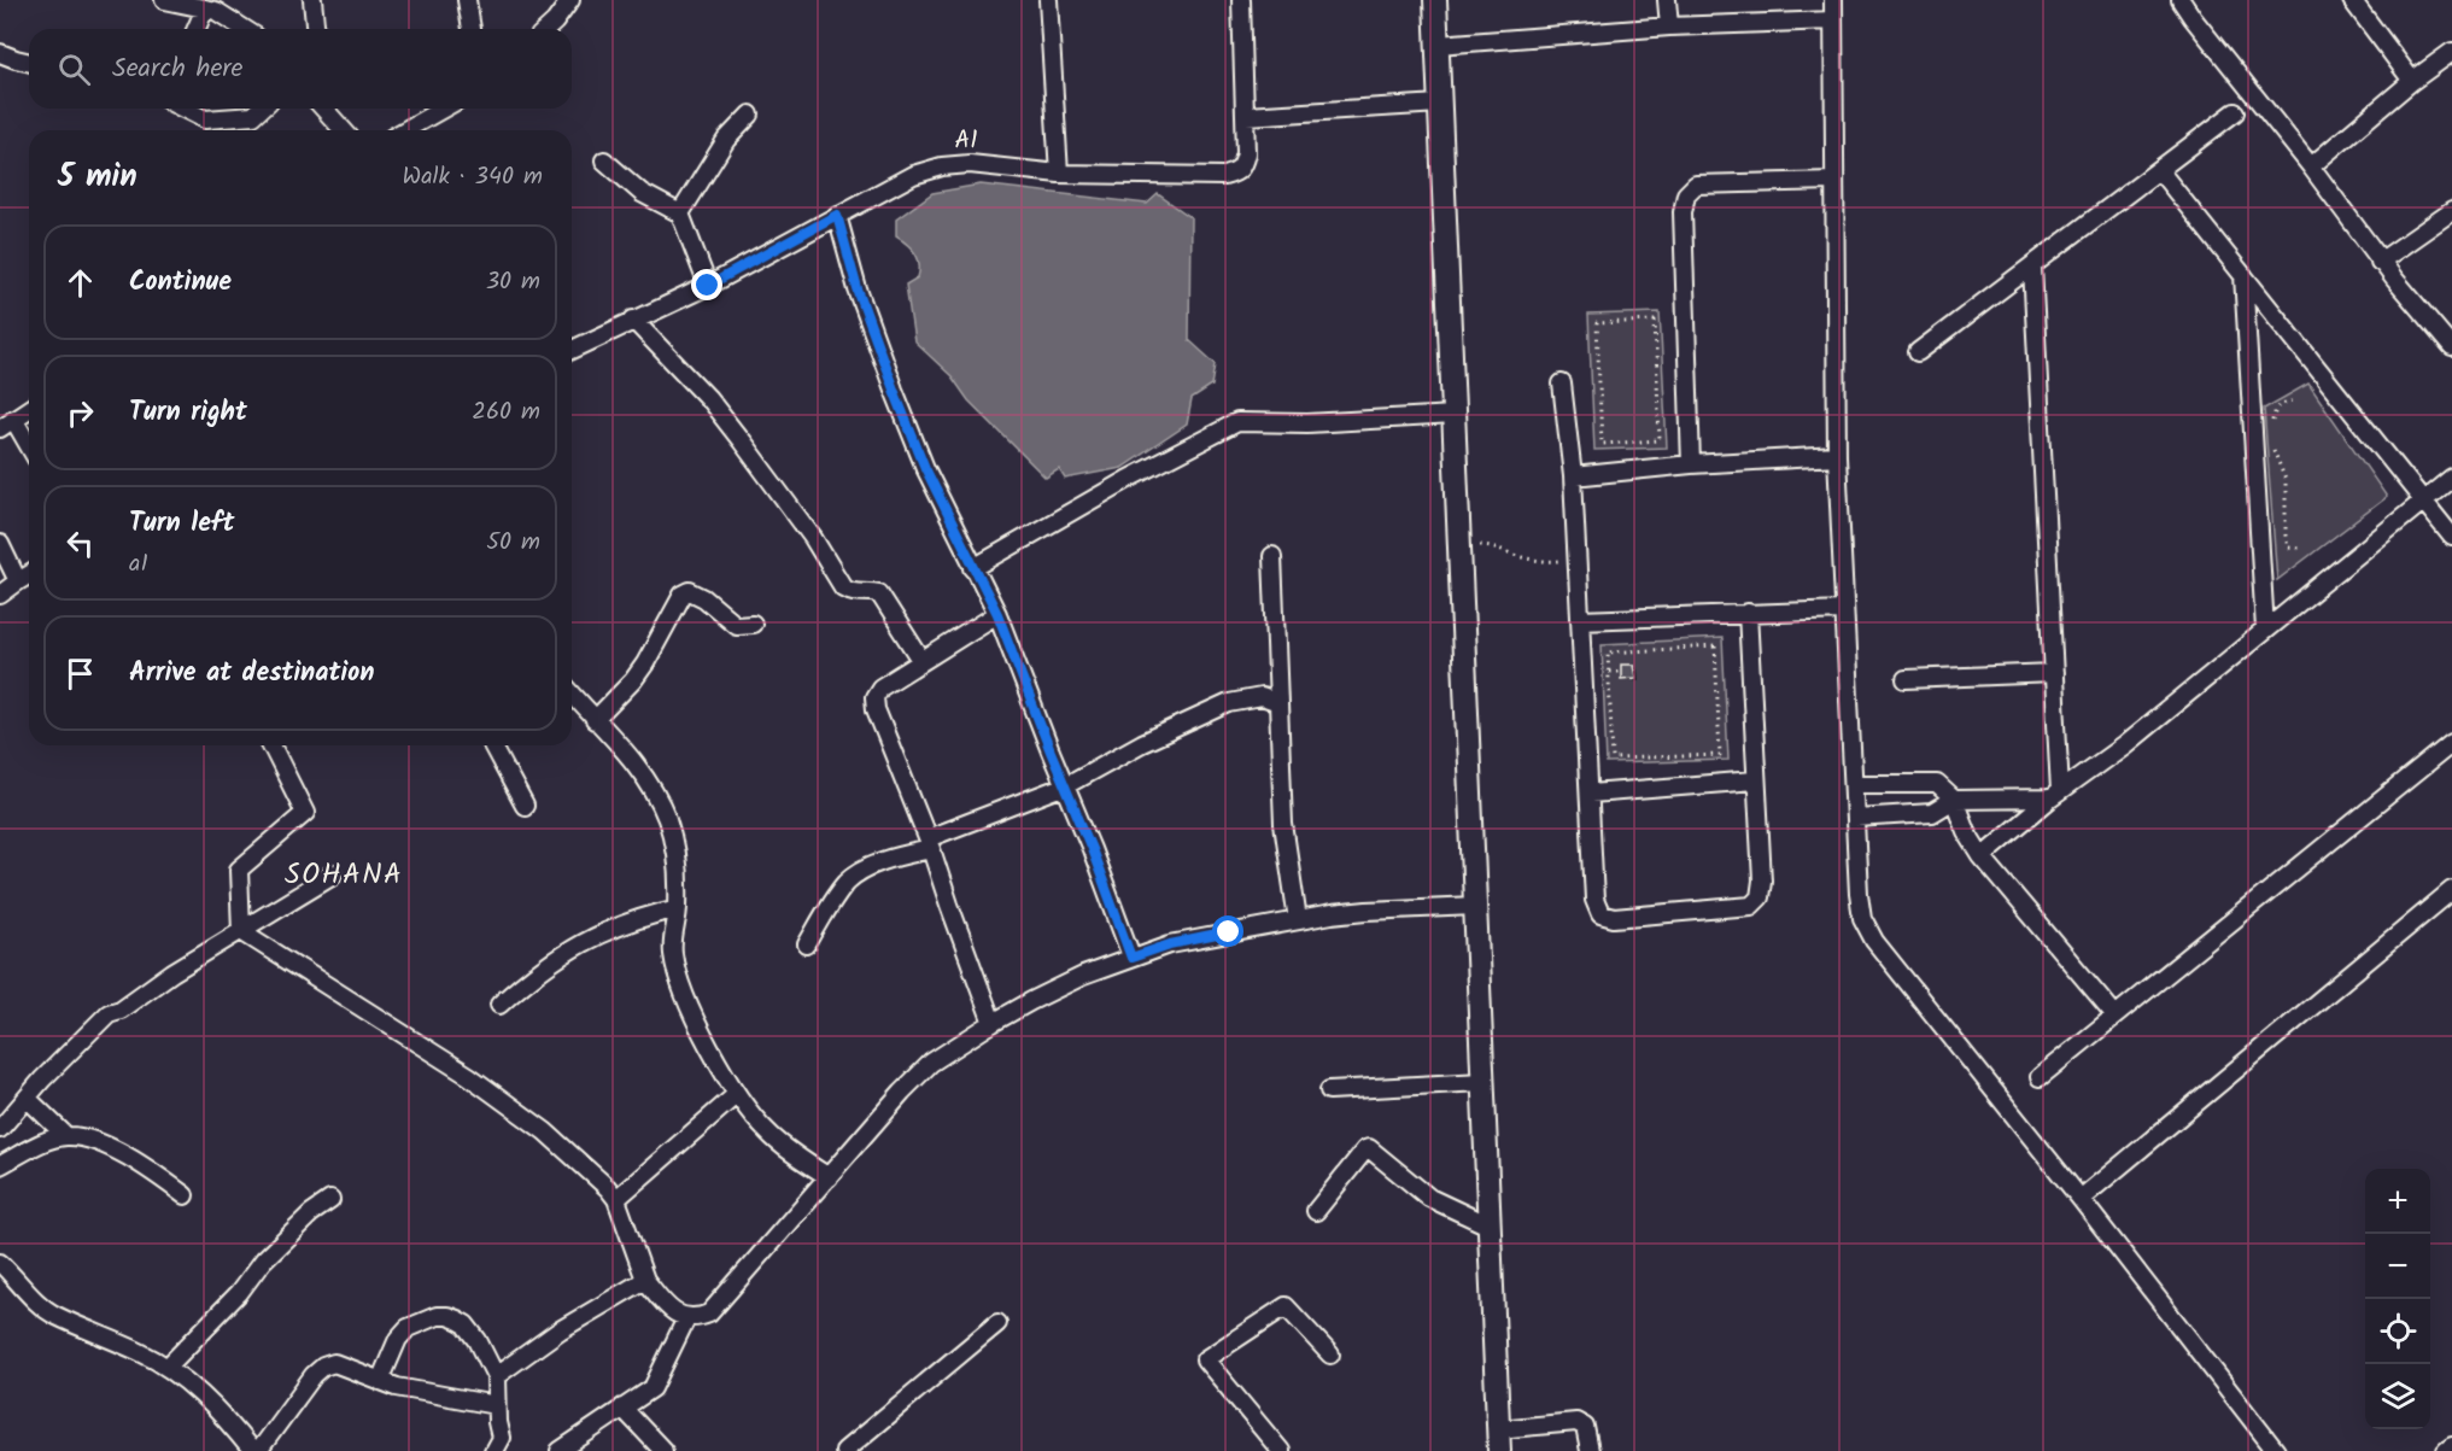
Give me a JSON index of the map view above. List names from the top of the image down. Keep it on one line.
{"streets":{"street":["A1"]},"districts":["SOHANA"],"page":{"search":"Search here","heading":["5 min","Walk · 340 m"],"list":[["Continue","30 m"],["Turn right","260 m"],["Turn left","a1","50 m"],"Arrive at destination"],"map_buttons":["+","−"]}}
